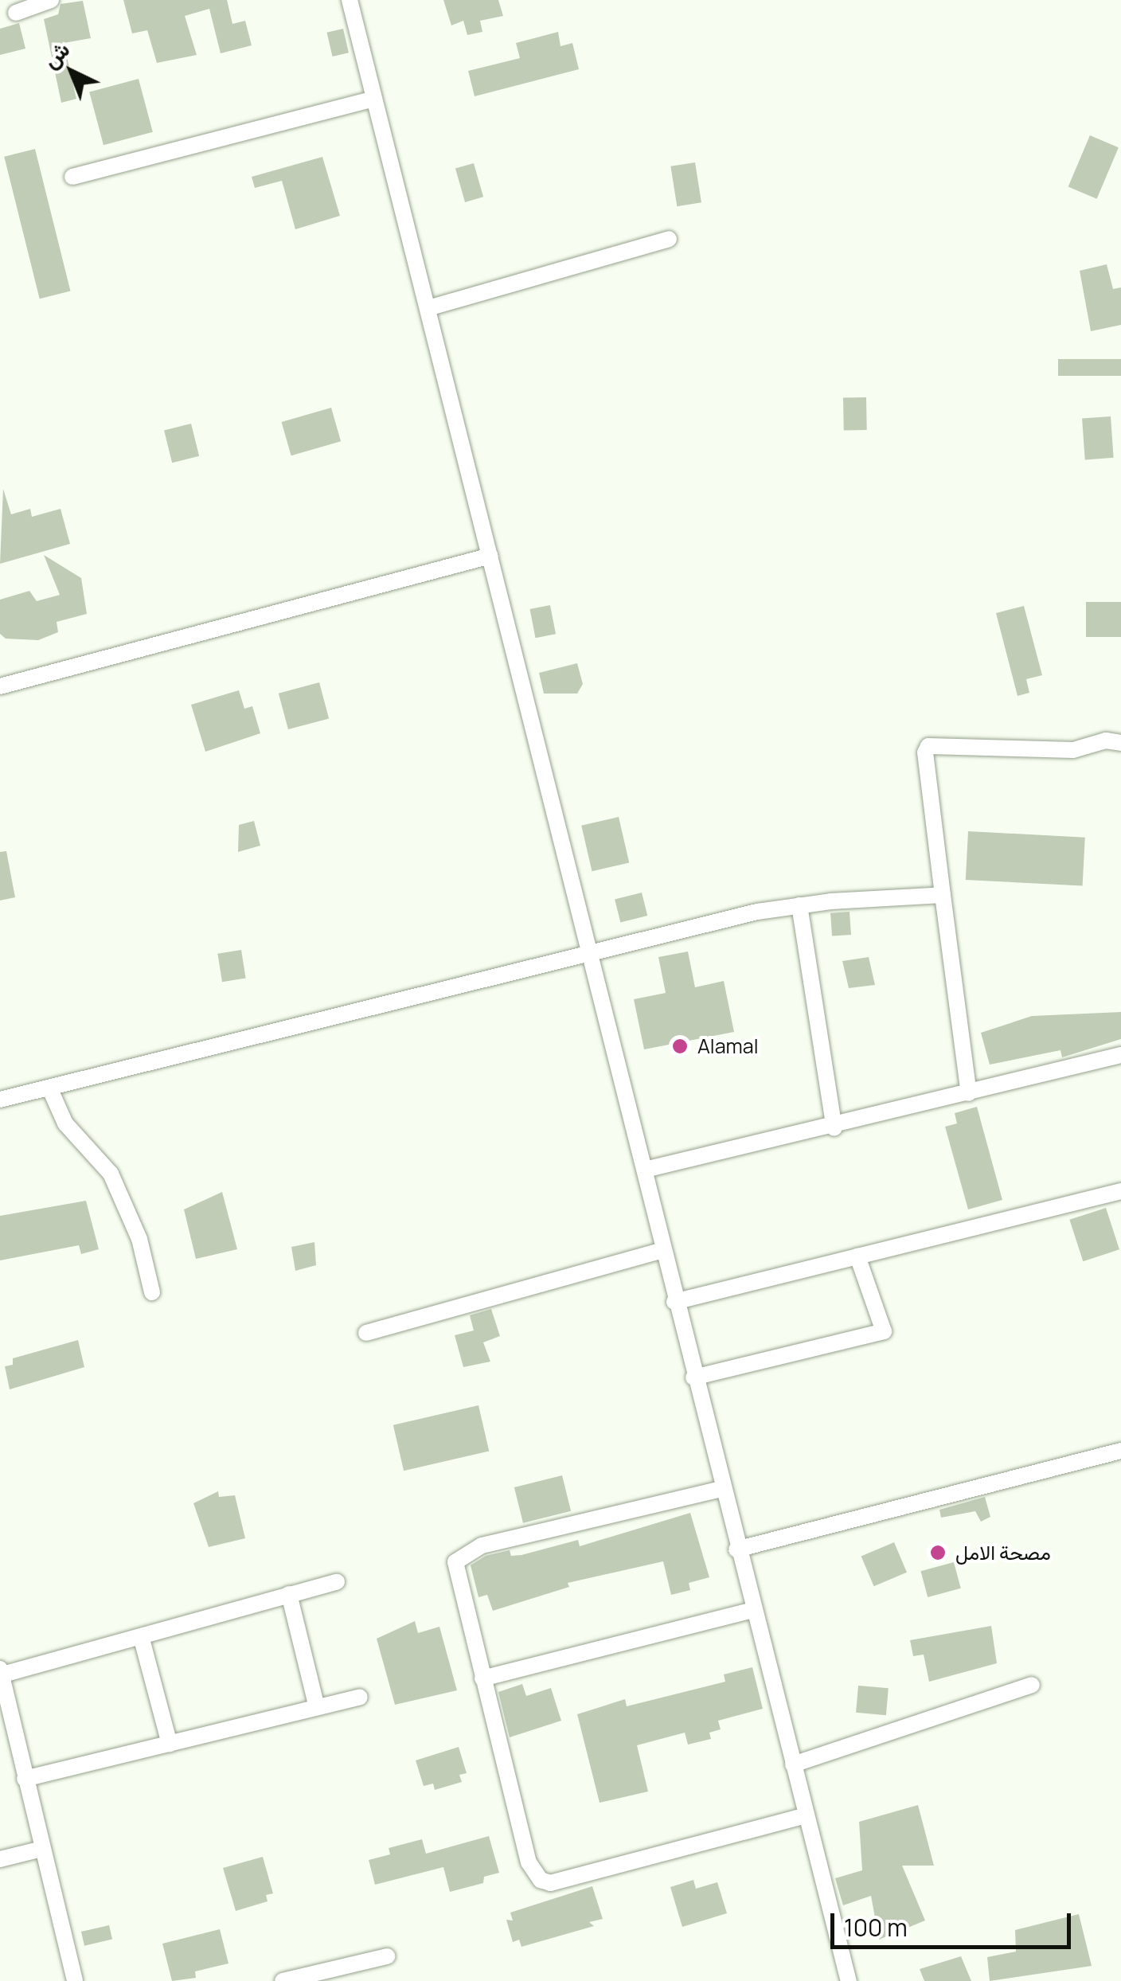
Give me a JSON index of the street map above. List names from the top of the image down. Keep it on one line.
{"places":["Alamal","مصحة الامل"],"scale_bar":"100 m","north":"top left"}
